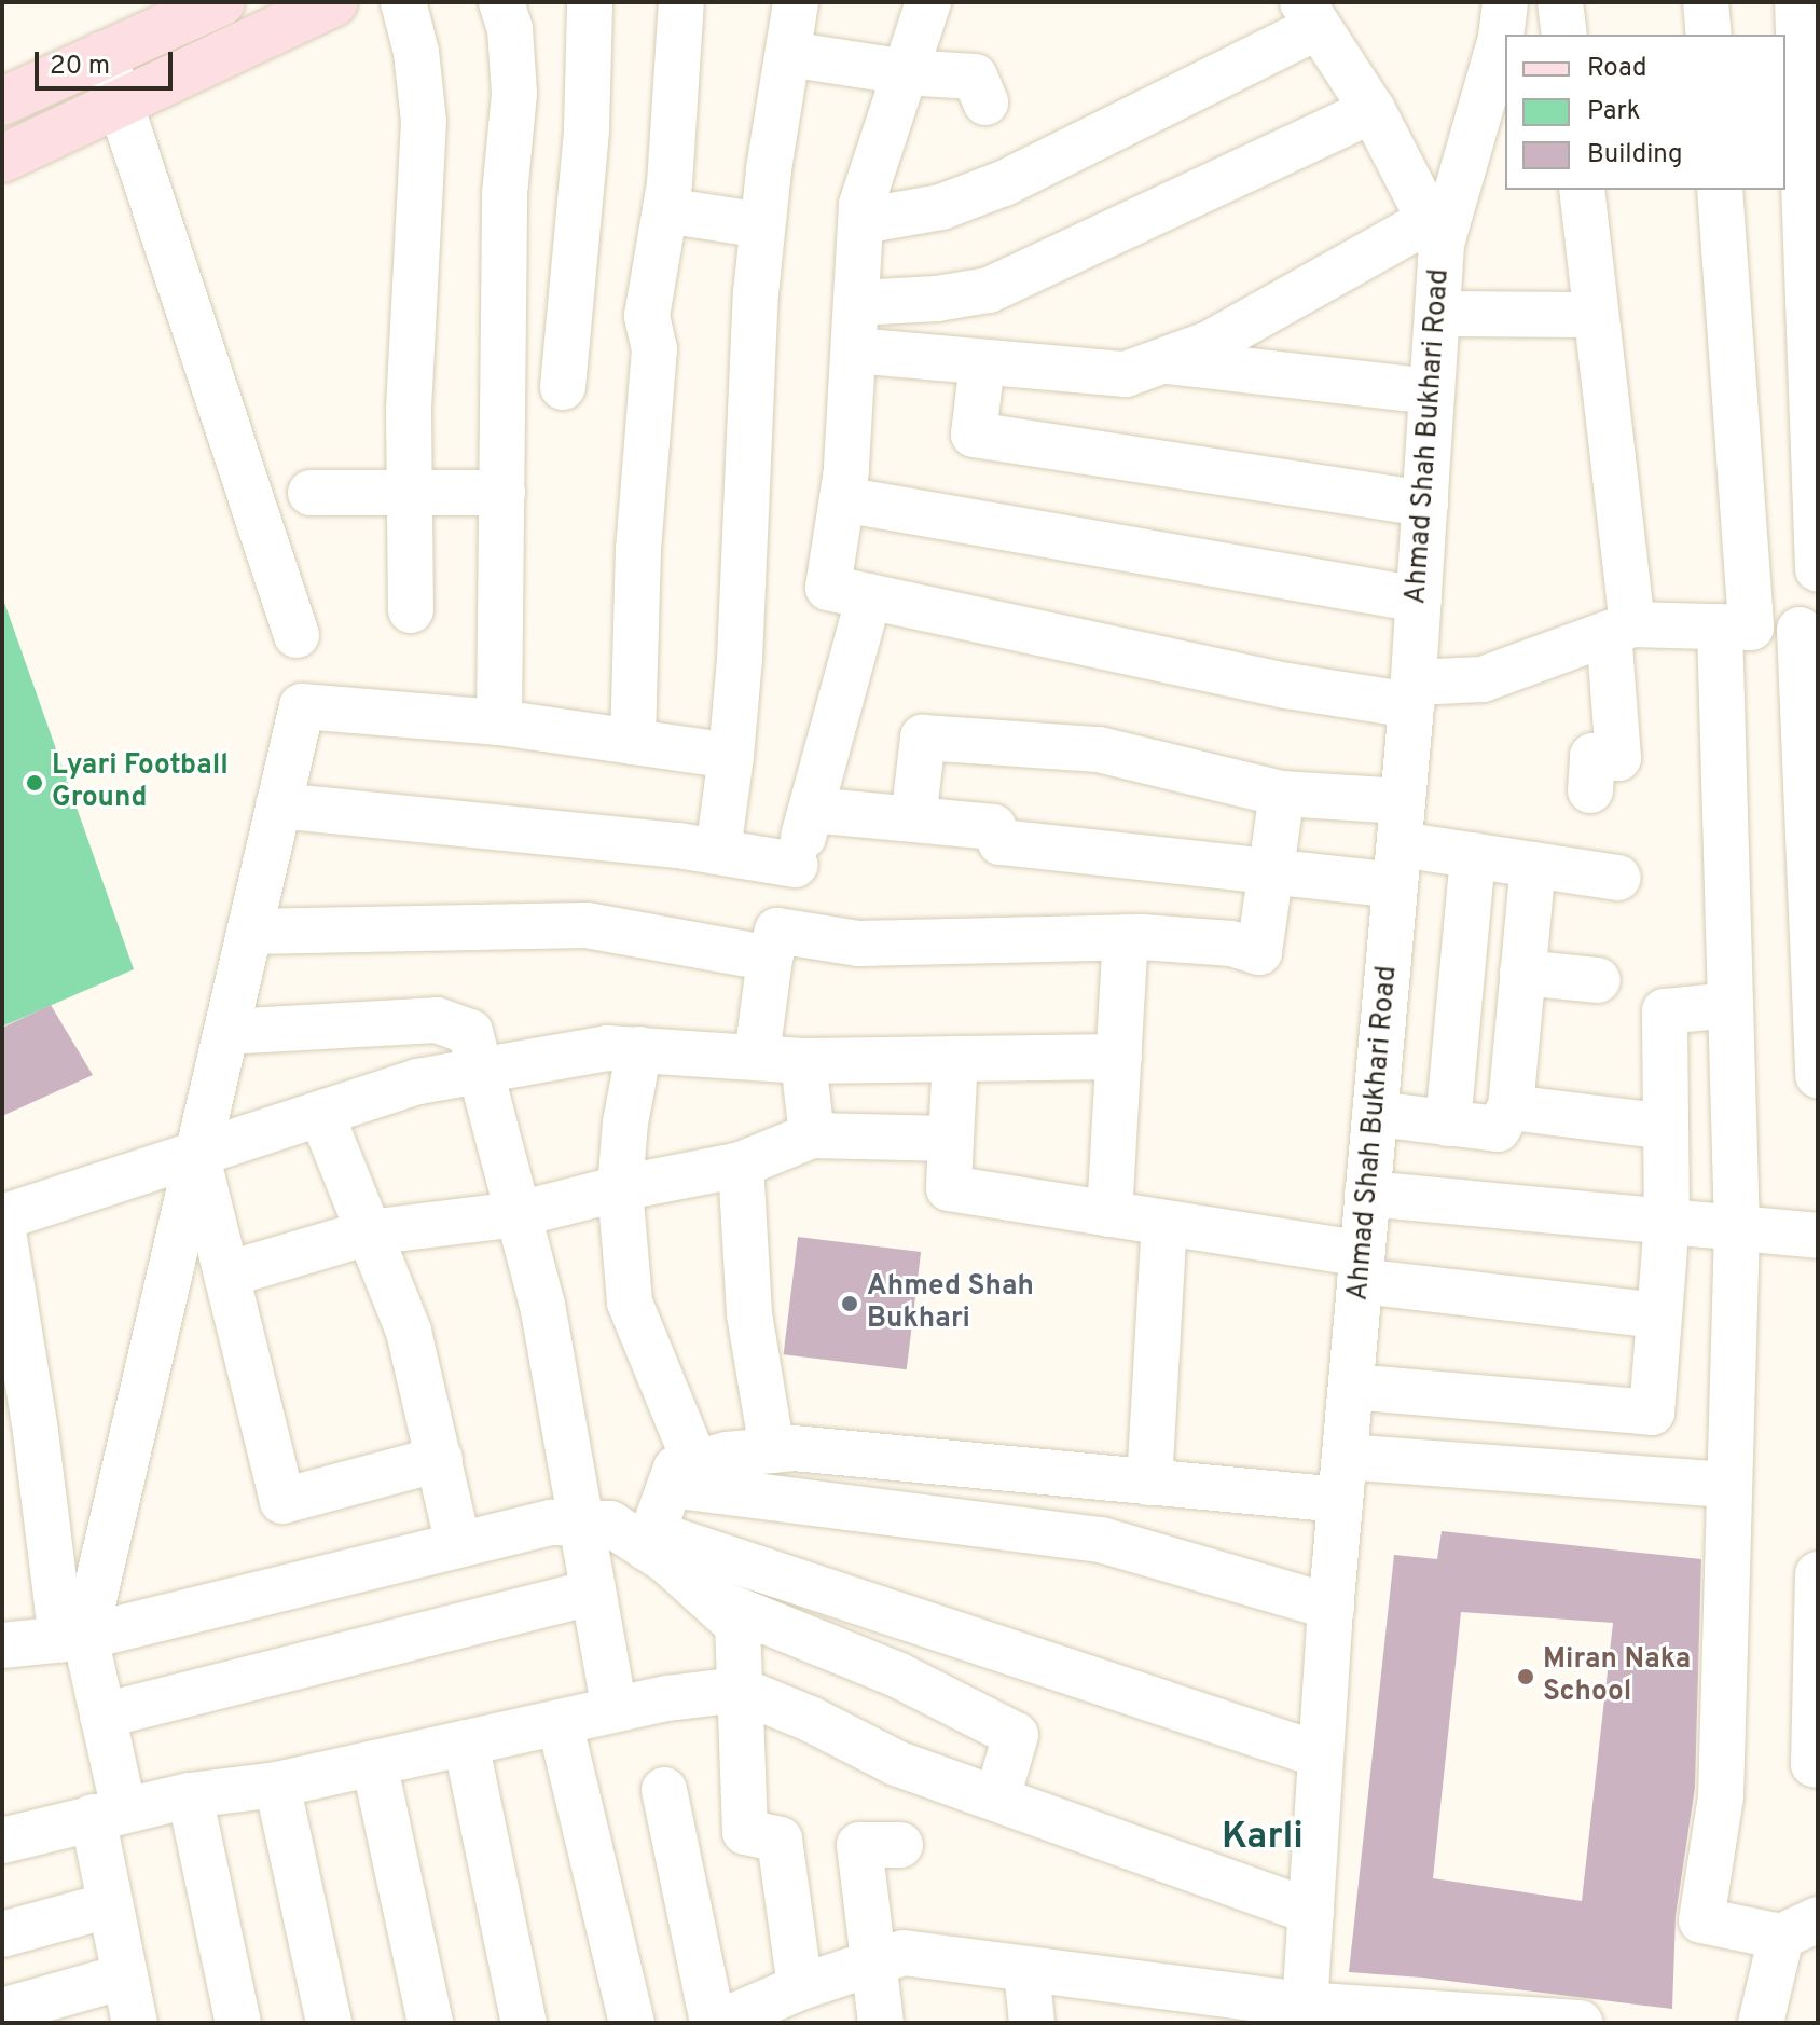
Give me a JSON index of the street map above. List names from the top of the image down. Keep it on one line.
{"streets":{"street":["Ahmad Shah Bukhari Road"]},"districts":["Karli"],"places":["Lyari Football Ground","Ahmed Shah Bukhari","Miran Naka School"],"legend":["Road","Park","Building"],"scale_bar":"20 m"}
